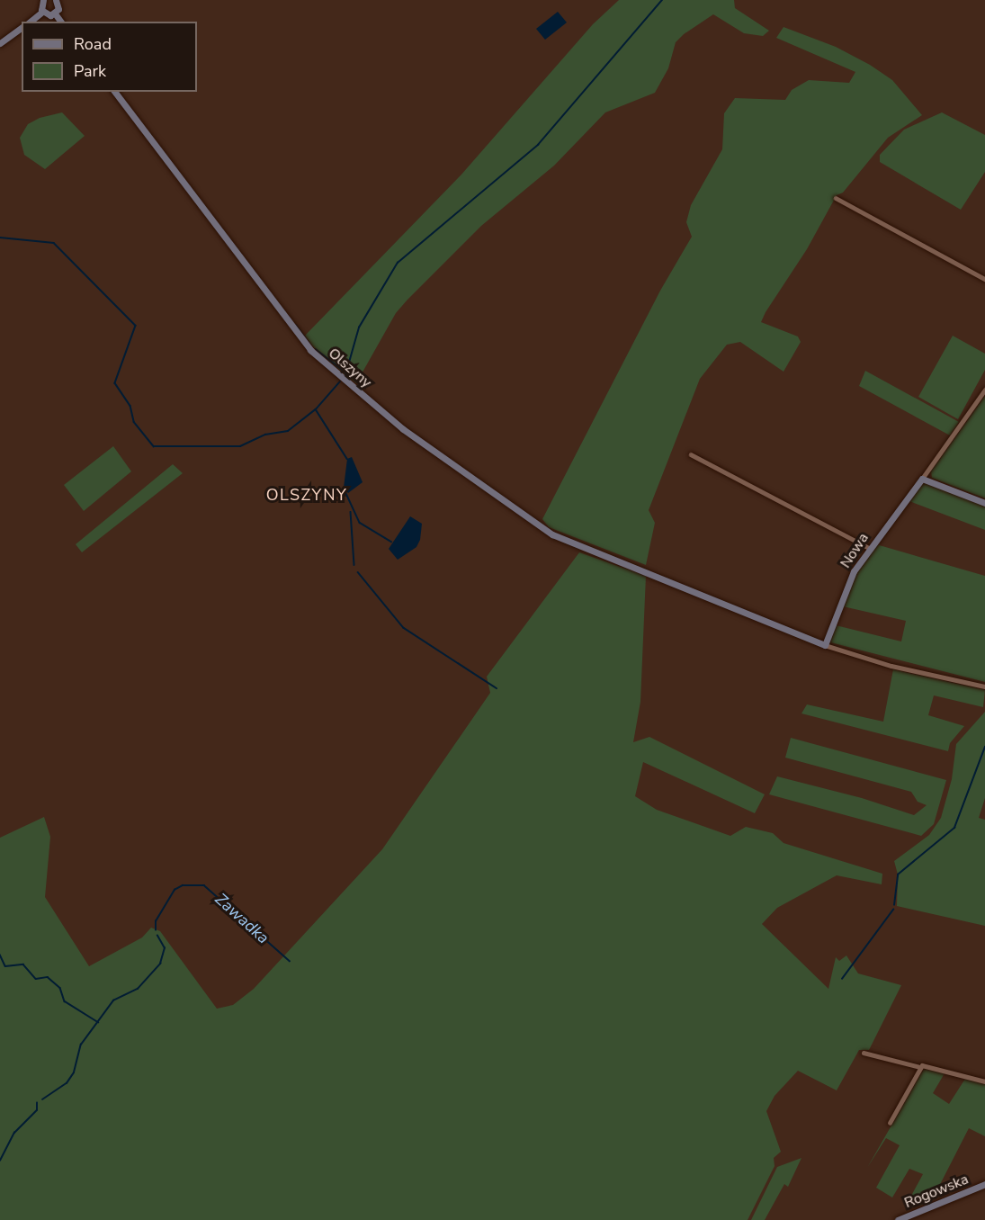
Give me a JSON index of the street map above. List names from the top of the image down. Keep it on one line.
{"streets":{"street":["Olszyny","Nowa","Rogowska"]},"crossings":[["Olszyny","Nowa"]],"districts":["OLSZYNY"],"water":["Zawadka"],"legend":["Road","Park"]}
